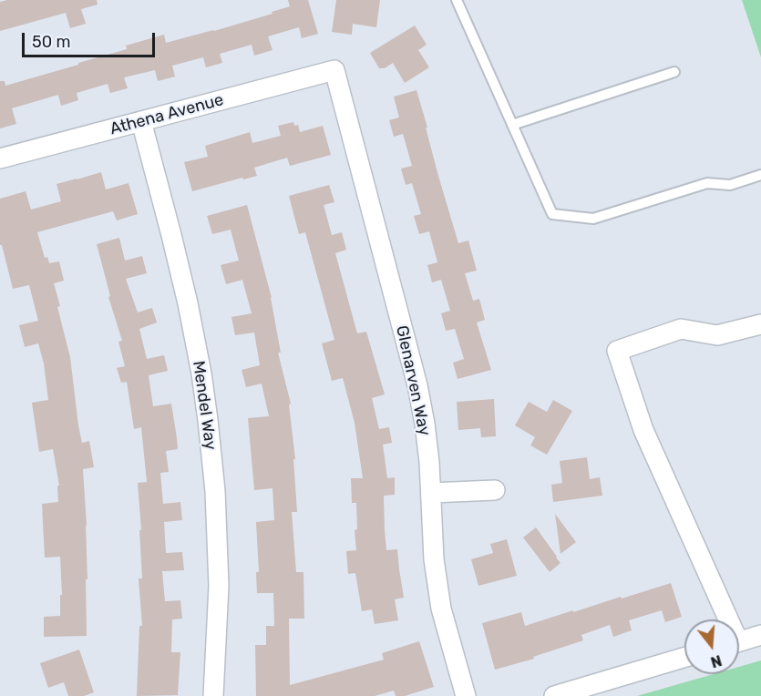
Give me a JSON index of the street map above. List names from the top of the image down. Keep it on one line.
{"streets":{"street":["Athena Avenue","Glenarven Way","Mendel Way"]},"crossings":[["Athena Avenue","Glenarven Way"],["Athena Avenue","Mendel Way"]],"scale_bar":"50 m","north":"bottom"}
